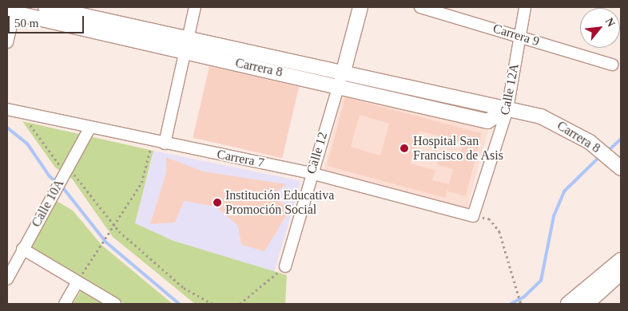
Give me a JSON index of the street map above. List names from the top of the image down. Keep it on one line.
{"streets":{"main road":["Carrera 8","Calle 12"],"street":["Carrera 9","Calle 12A","Carrera 7","Calle 10A"]},"crossings":[["Carrera 9","Calle 12A"],["Carrera 8","Calle 12A"],["Carrera 8","Calle 12"],["Calle 12A","Carrera 7"],["Calle 12","Carrera 7"],["Carrera 7","Calle 10A"]],"places":["Hospital San Francisco de Asis","Institución Educativa Promoción Social"],"scale_bar":"50 m","north":"top right"}
